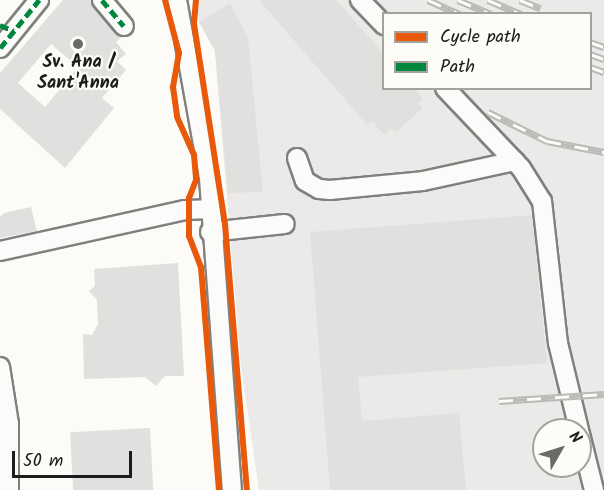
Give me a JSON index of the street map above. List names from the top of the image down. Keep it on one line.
{"places":["Sv. Ana / Sant'Anna"],"legend":["Cycle path","Path"],"scale_bar":"50 m","north":"top right"}
